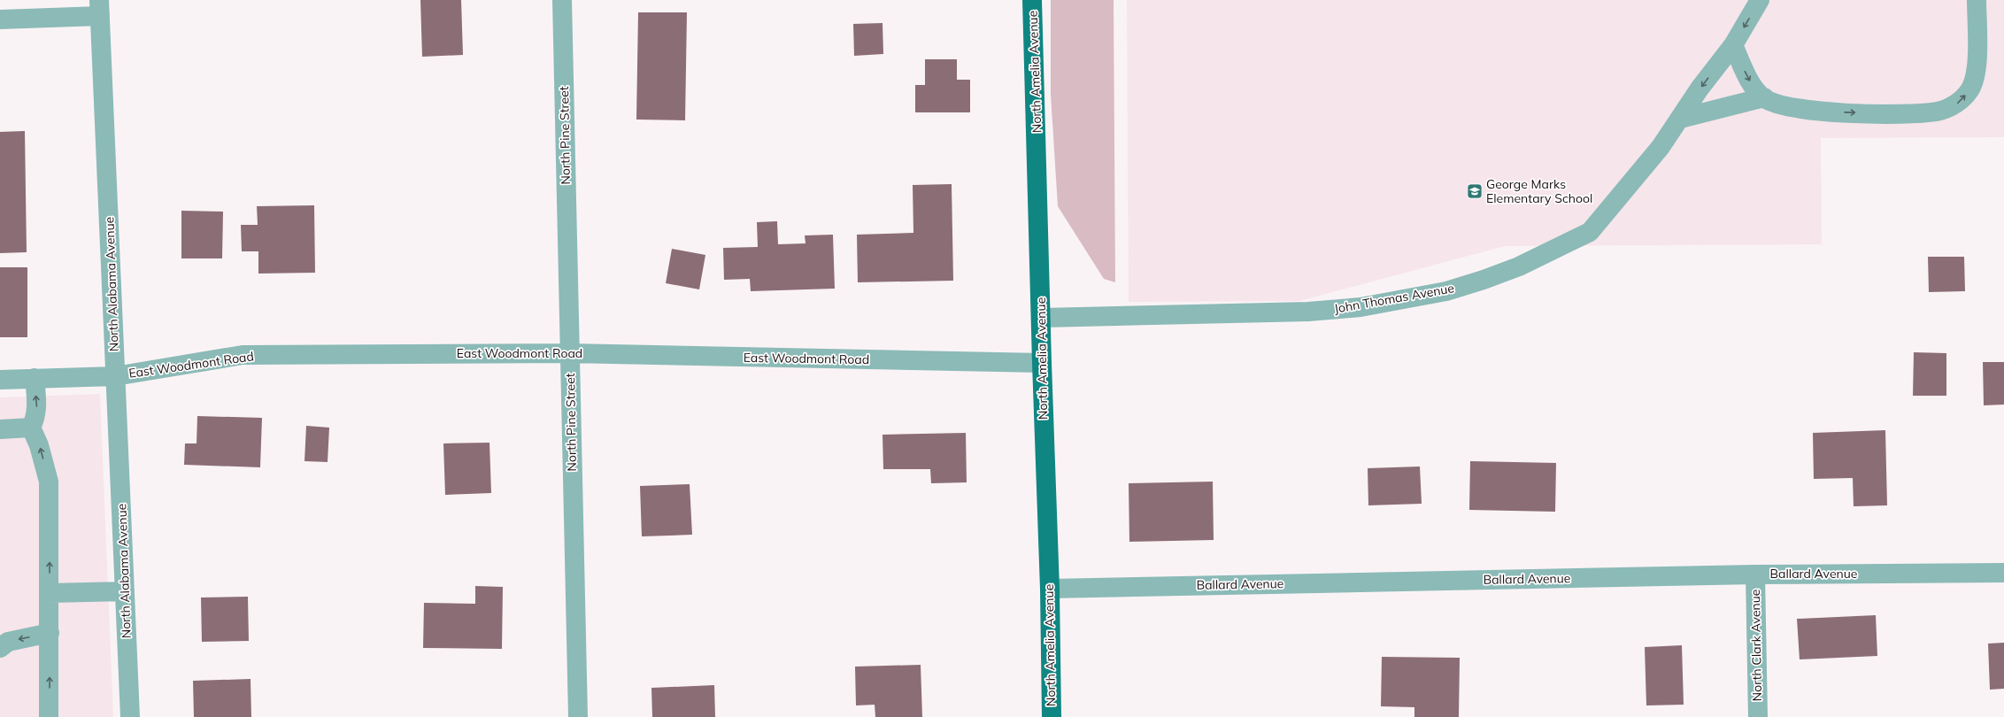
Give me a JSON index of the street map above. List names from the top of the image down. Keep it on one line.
{"streets":{"main road":["North Amelia Avenue"],"street":["North Pine Street","North Alabama Avenue","John Thomas Avenue","East Woodmont Road","Ballard Avenue","North Clark Avenue"]},"crossings":[["North Amelia Avenue","John Thomas Avenue"],["North Amelia Avenue","East Woodmont Road"],["North Amelia Avenue","Ballard Avenue"],["North Pine Street","East Woodmont Road"],["North Alabama Avenue","East Woodmont Road"],["Ballard Avenue","North Clark Avenue"]],"places":{"school or university":["George Marks Elementary School"]}}
